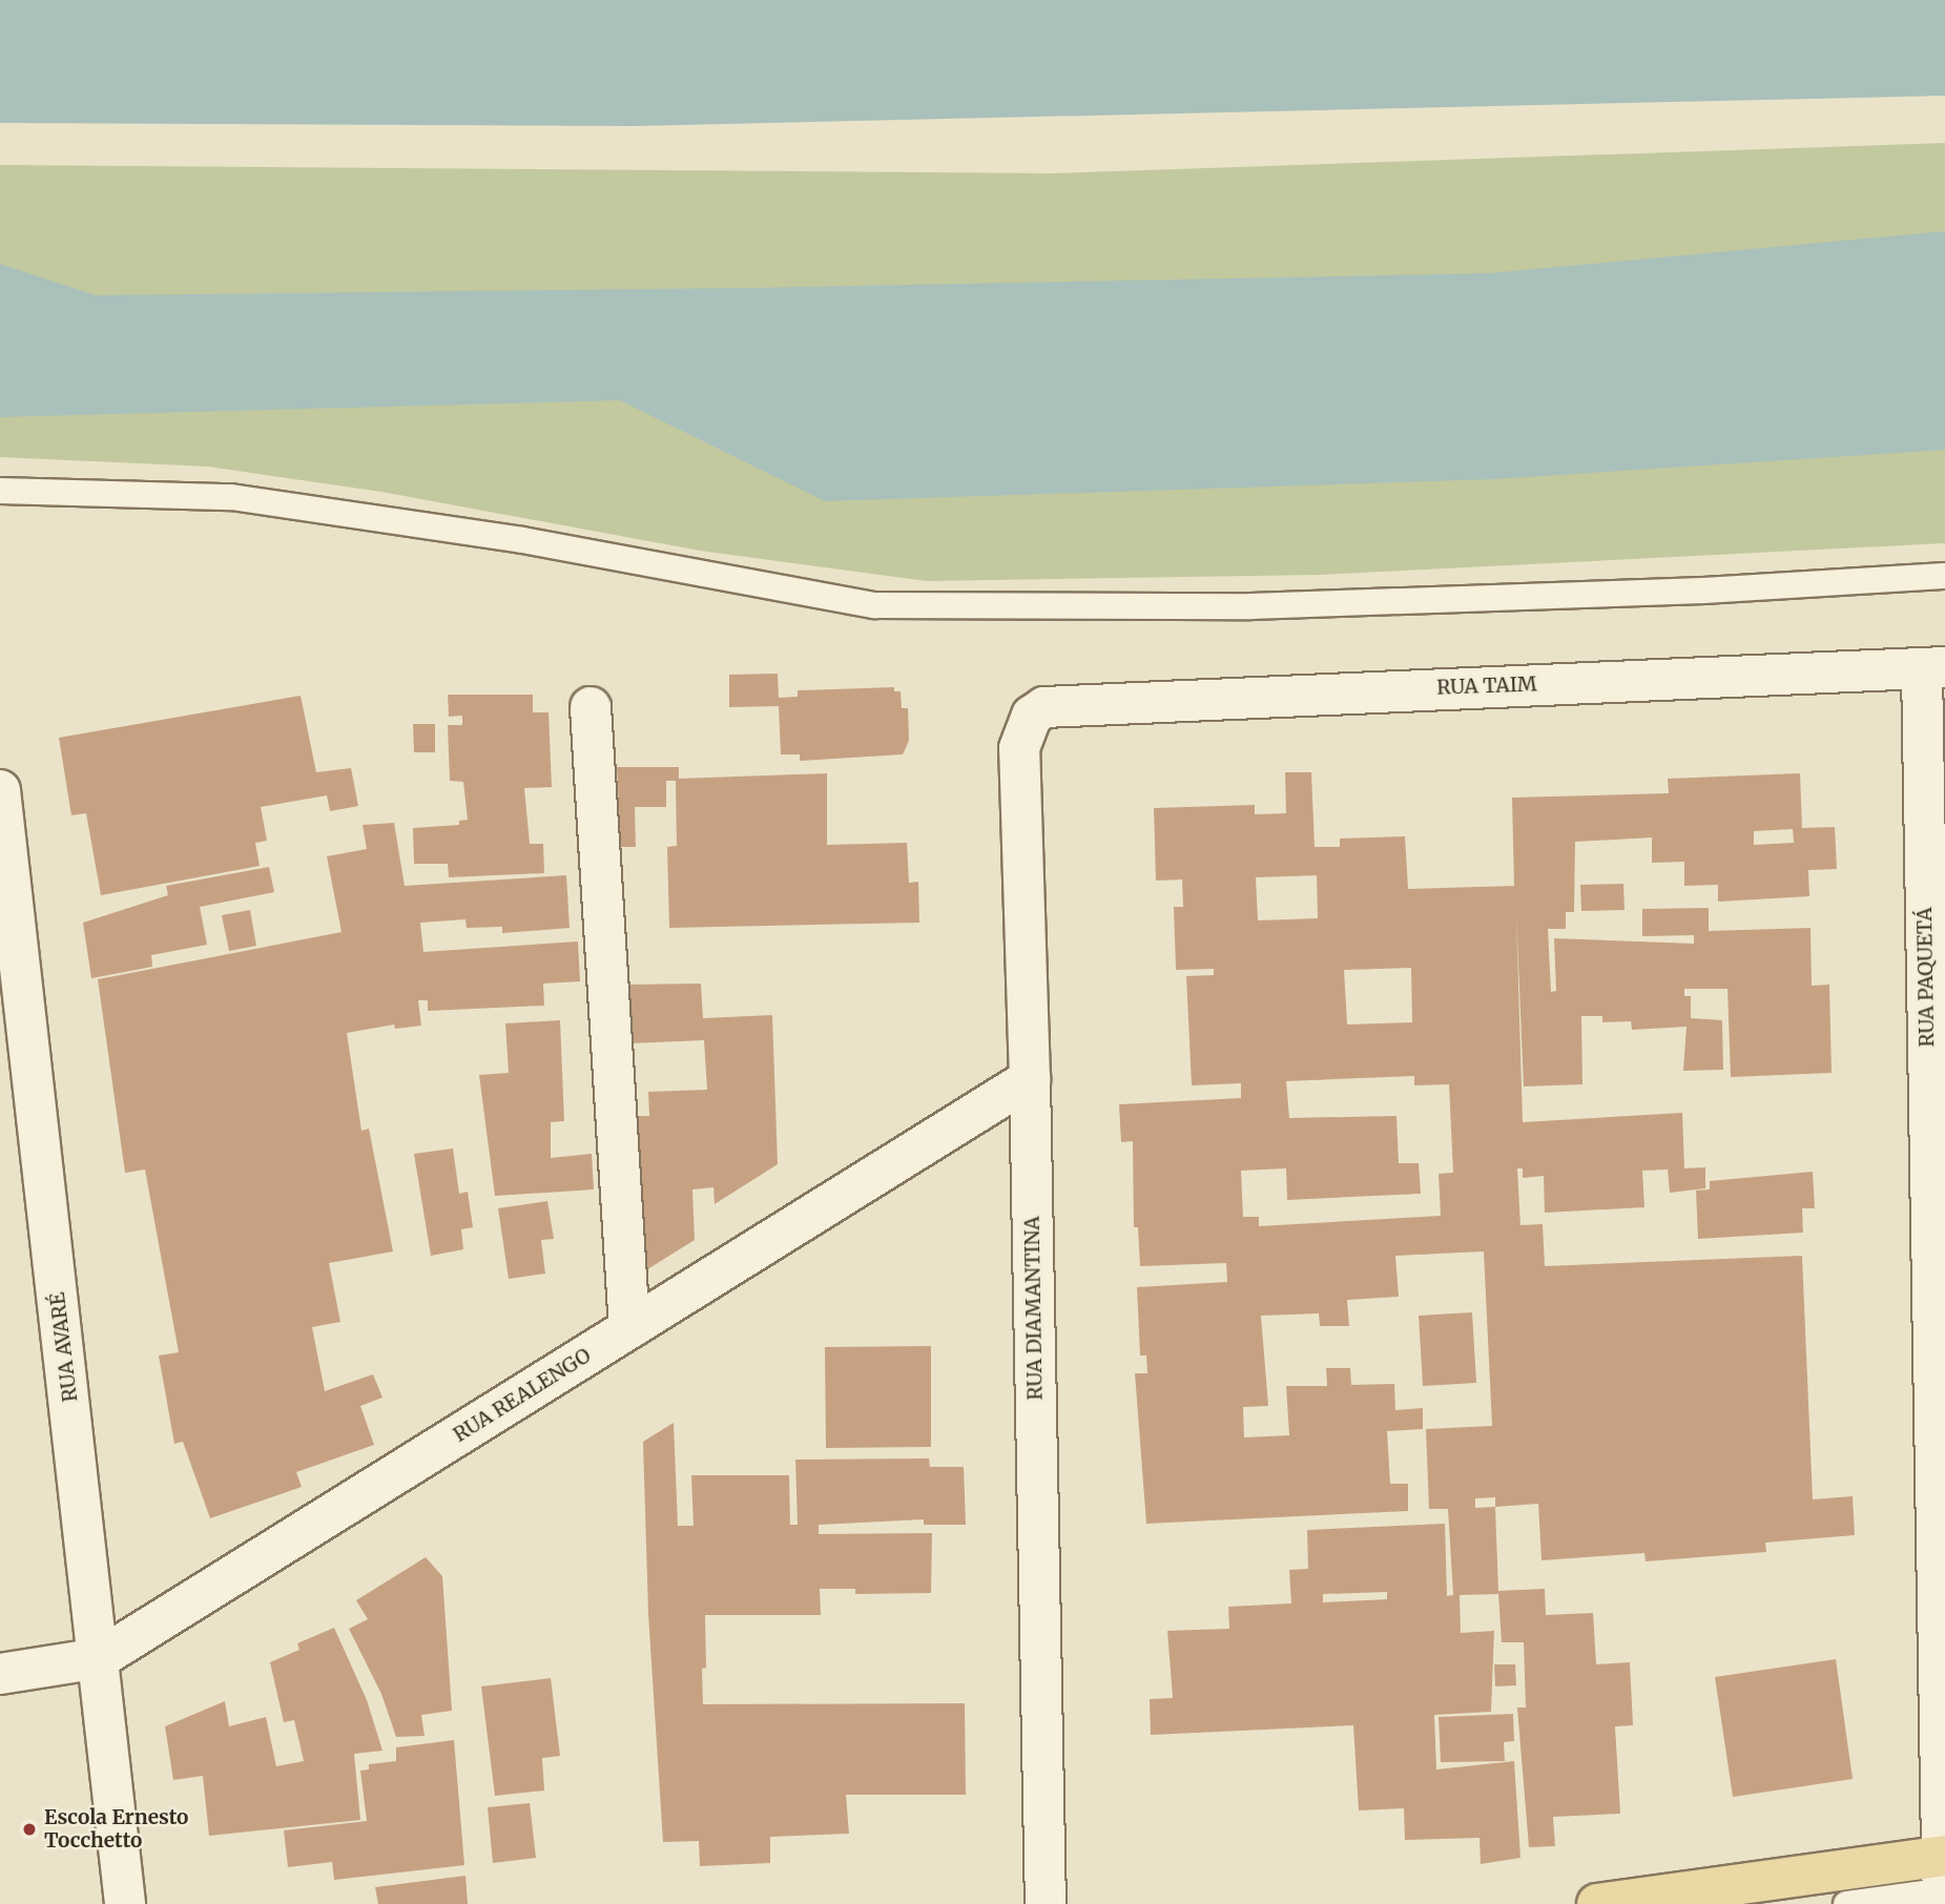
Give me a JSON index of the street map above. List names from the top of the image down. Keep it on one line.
{"streets":{"street":["RUA TAIM","RUA PAQUETÁ","RUA DIAMANTINA","RUA AVARÉ","RUA REALENGO"]},"crossings":[["RUA TAIM","RUA PAQUETÁ"],["RUA TAIM","RUA DIAMANTINA"],["RUA DIAMANTINA","RUA REALENGO"],["RUA AVARÉ","RUA REALENGO"]],"places":["Escola Ernesto Tocchetto"]}
